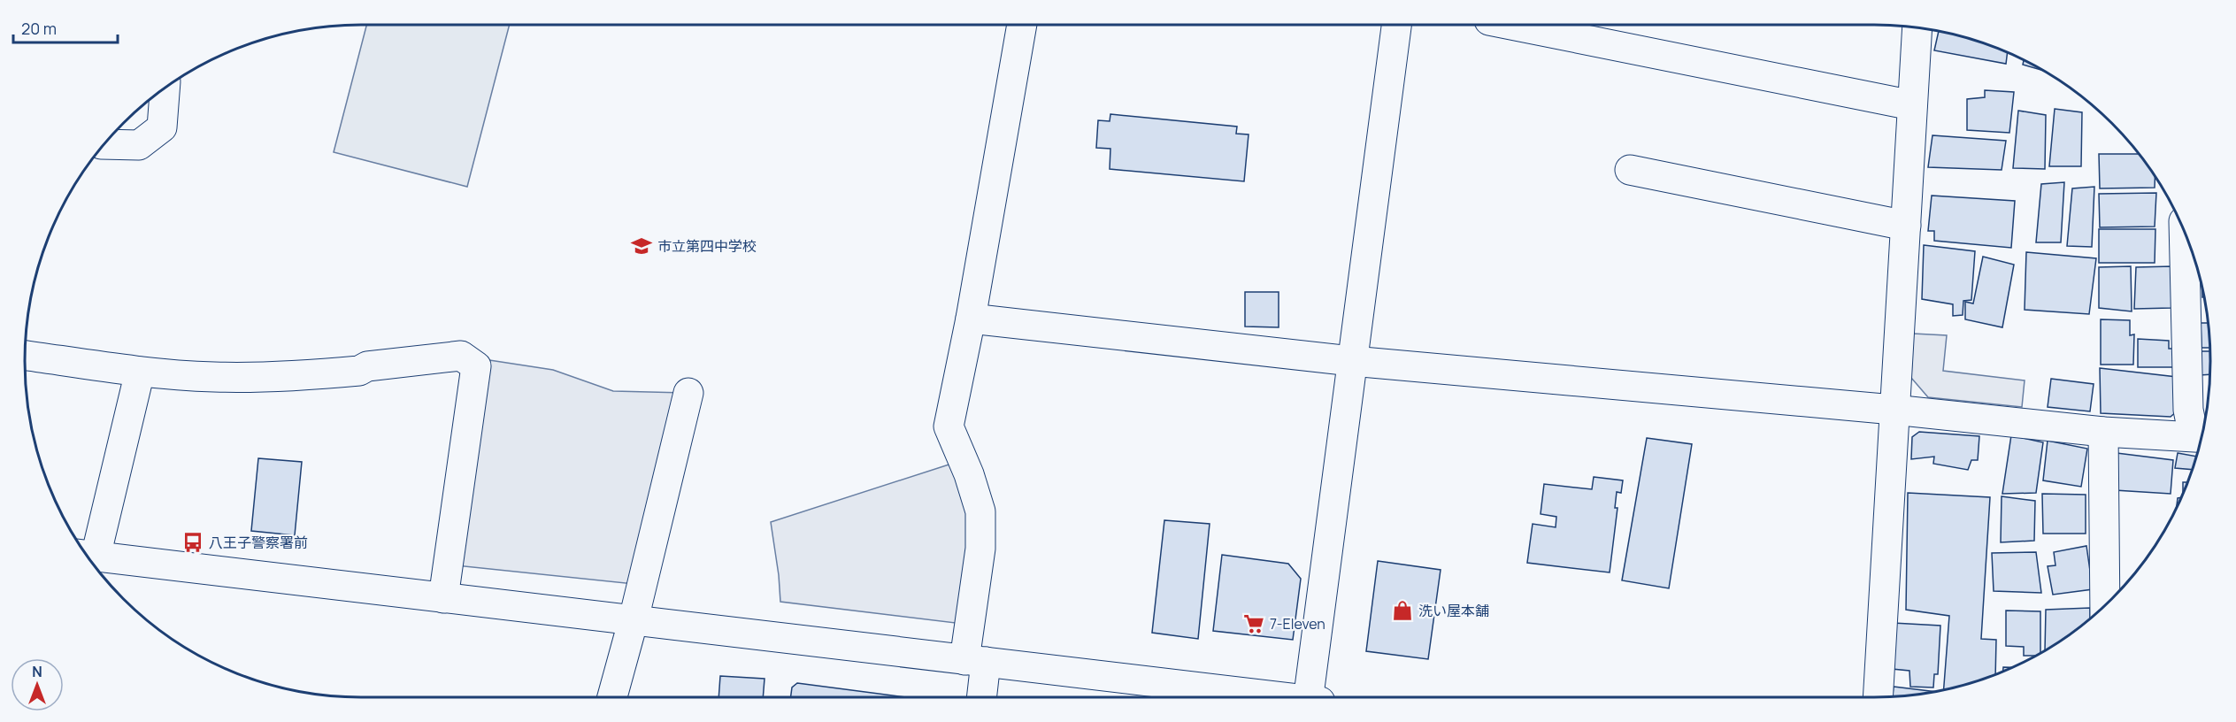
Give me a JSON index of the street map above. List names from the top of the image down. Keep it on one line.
{"places":{"school or university":["市立第四中学校"],"bus stop":["八王子警察署前"],"shop":["洗い屋本舗"],"supermarket":["7-Eleven"]},"scale_bar":"20 m","north":"top"}
